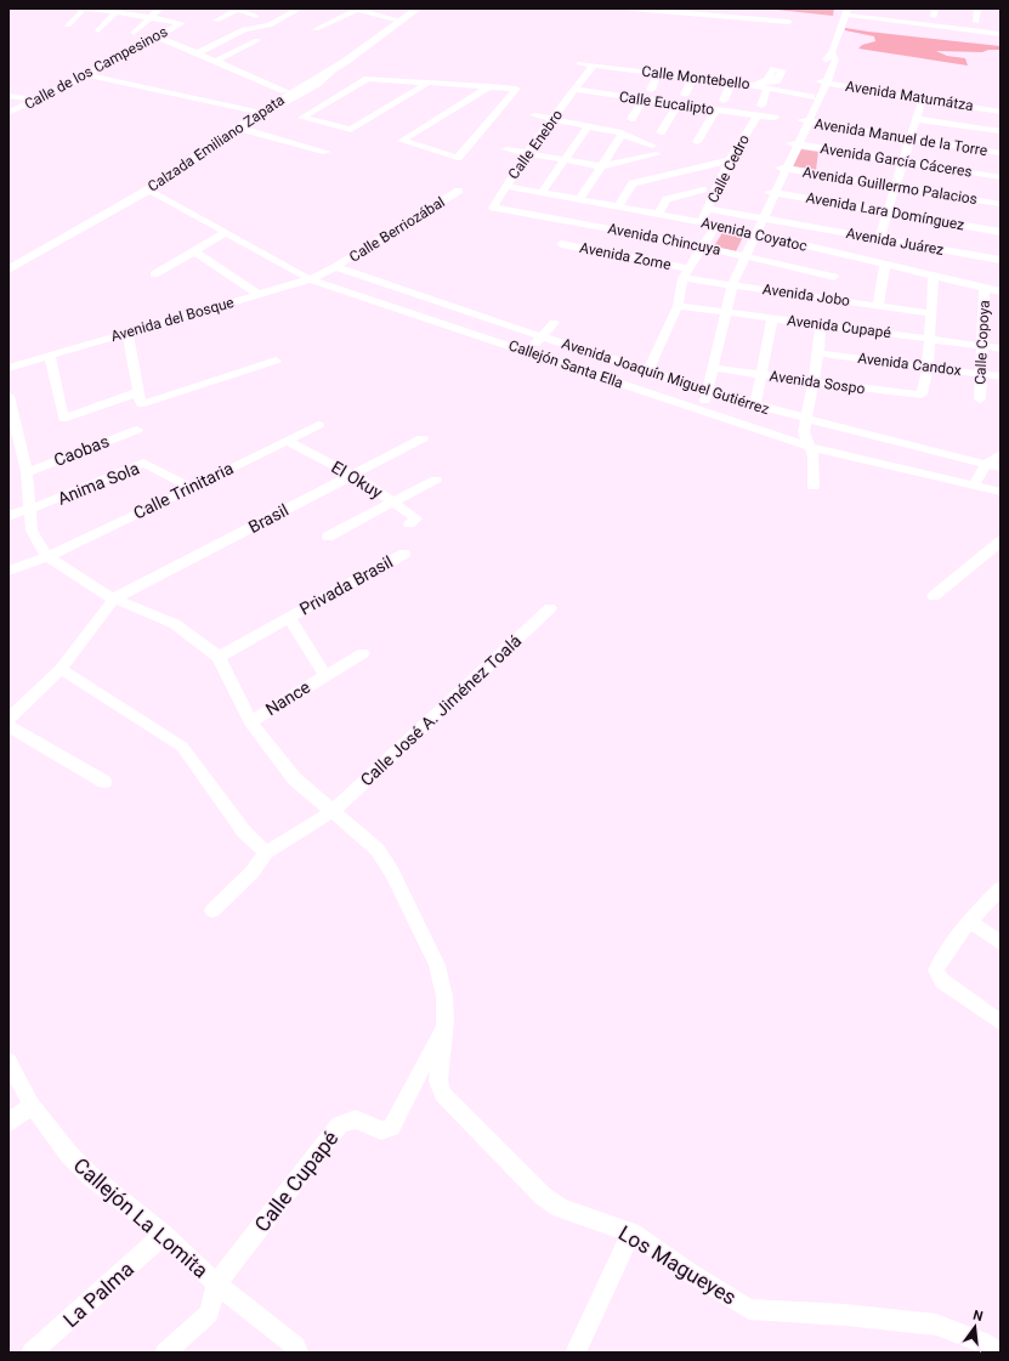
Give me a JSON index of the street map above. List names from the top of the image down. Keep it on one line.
{"streets":{"main road":["Calzada Emiliano Zapata"],"street":["Calle de los Campesinos","Calle Montebello","Avenida Matumátza","Calle Eucalipto","Avenida Manuel de la Torre","Calle Enebro","Avenida García Cáceres","Calle Cedro","Avenida Guillermo Palacios","Avenida Lara Domínguez","Calle Berriozábal","Avenida Coyatoc","Avenida Chincuya","Avenida Juárez","Avenida Zome","Avenida Jobo","Avenida del Bosque","Avenida Cupapé","Calle Copoya","Callejón Santa Ella","Avenida Candox","Avenida Joaquín Miguel Gutiérrez","Avenida Sospo","Caobas","El Okuy","Anima Sola","Calle Trinitaria","Brasil","Privada Brasil","Nance","Calle José A. Jiménez Toalá","Calle Cupapé","Callejón La Lomita","Los Magueyes","La Palma"]},"crossings":[["Calle Montebello","Calle Enebro"],["Calle Eucalipto","Calle Enebro"],["Calle Eucalipto","Calle Cedro"],["Calzada Emiliano Zapata","Callejón Santa Ella"],["Calle Enebro","Avenida Coyatoc"],["Calle Enebro","Avenida Chincuya"],["Calle Cedro","Avenida Coyatoc"],["Calle Cedro","Avenida Juárez"],["Calle Berriozábal","Avenida del Bosque"],["Calle Berriozábal","Avenida Joaquín Miguel Gutiérrez"],["Avenida Coyatoc","Avenida Chincuya"],["Avenida Coyatoc","Calle Copoya"],["Avenida Chincuya","Avenida Zome"],["Avenida Zome","Avenida Jobo"],["Avenida del Bosque","Callejón Santa Ella"],["Avenida del Bosque","Avenida Joaquín Miguel Gutiérrez"],["Avenida Cupapé","Calle Copoya"],["Calle Copoya","Avenida Candox"],["Avenida Candox","Avenida Sospo"],["El Okuy","Calle Trinitaria"],["El Okuy","Brasil"],["Anima Sola","Calle Trinitaria"],["Privada Brasil","Los Magueyes"],["Nance","Los Magueyes"],["Calle José A. Jiménez Toalá","Los Magueyes"],["Calle Cupapé","Callejón La Lomita"],["Calle Cupapé","Los Magueyes"],["Callejón La Lomita","La Palma"]],"north":"top"}
